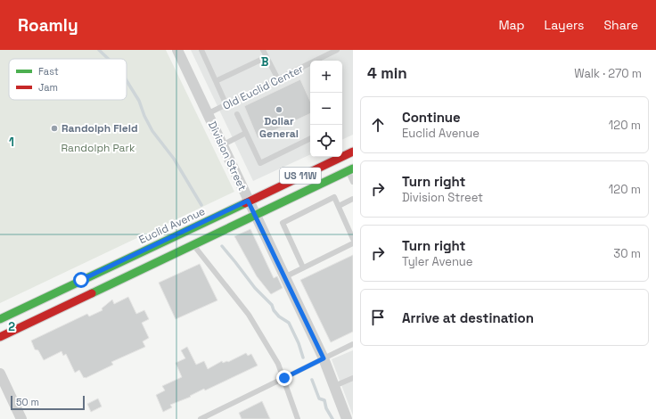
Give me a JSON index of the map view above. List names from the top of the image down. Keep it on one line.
{"streets":{"main road":["US 11W","Euclid Avenue"],"street":["Division Street"],"lane":["Old Euclid Center"]},"crossings":[["Old Euclid Center","Division Street"],["Division Street","US 11W"],["Division Street","Euclid Avenue"]],"parks":["Randolph Park"],"places":["Dollar General","Randolph Field"],"legend":["Fast","Jam"],"scale_bar":"50 m","page":{"header":"Roamly","nav":["Map","Layers","Share"],"heading":["4 min","Walk · 270 m"],"map_buttons":["+","−"],"list":[["Continue","Euclid Avenue","120 m"],["Turn right","Division Street","120 m"],["Turn right","Tyler Avenue","30 m"],"Arrive at destination"],"scale":"50 m"},"grid":{"columns":["B"],"rows":["1","2"]}}
